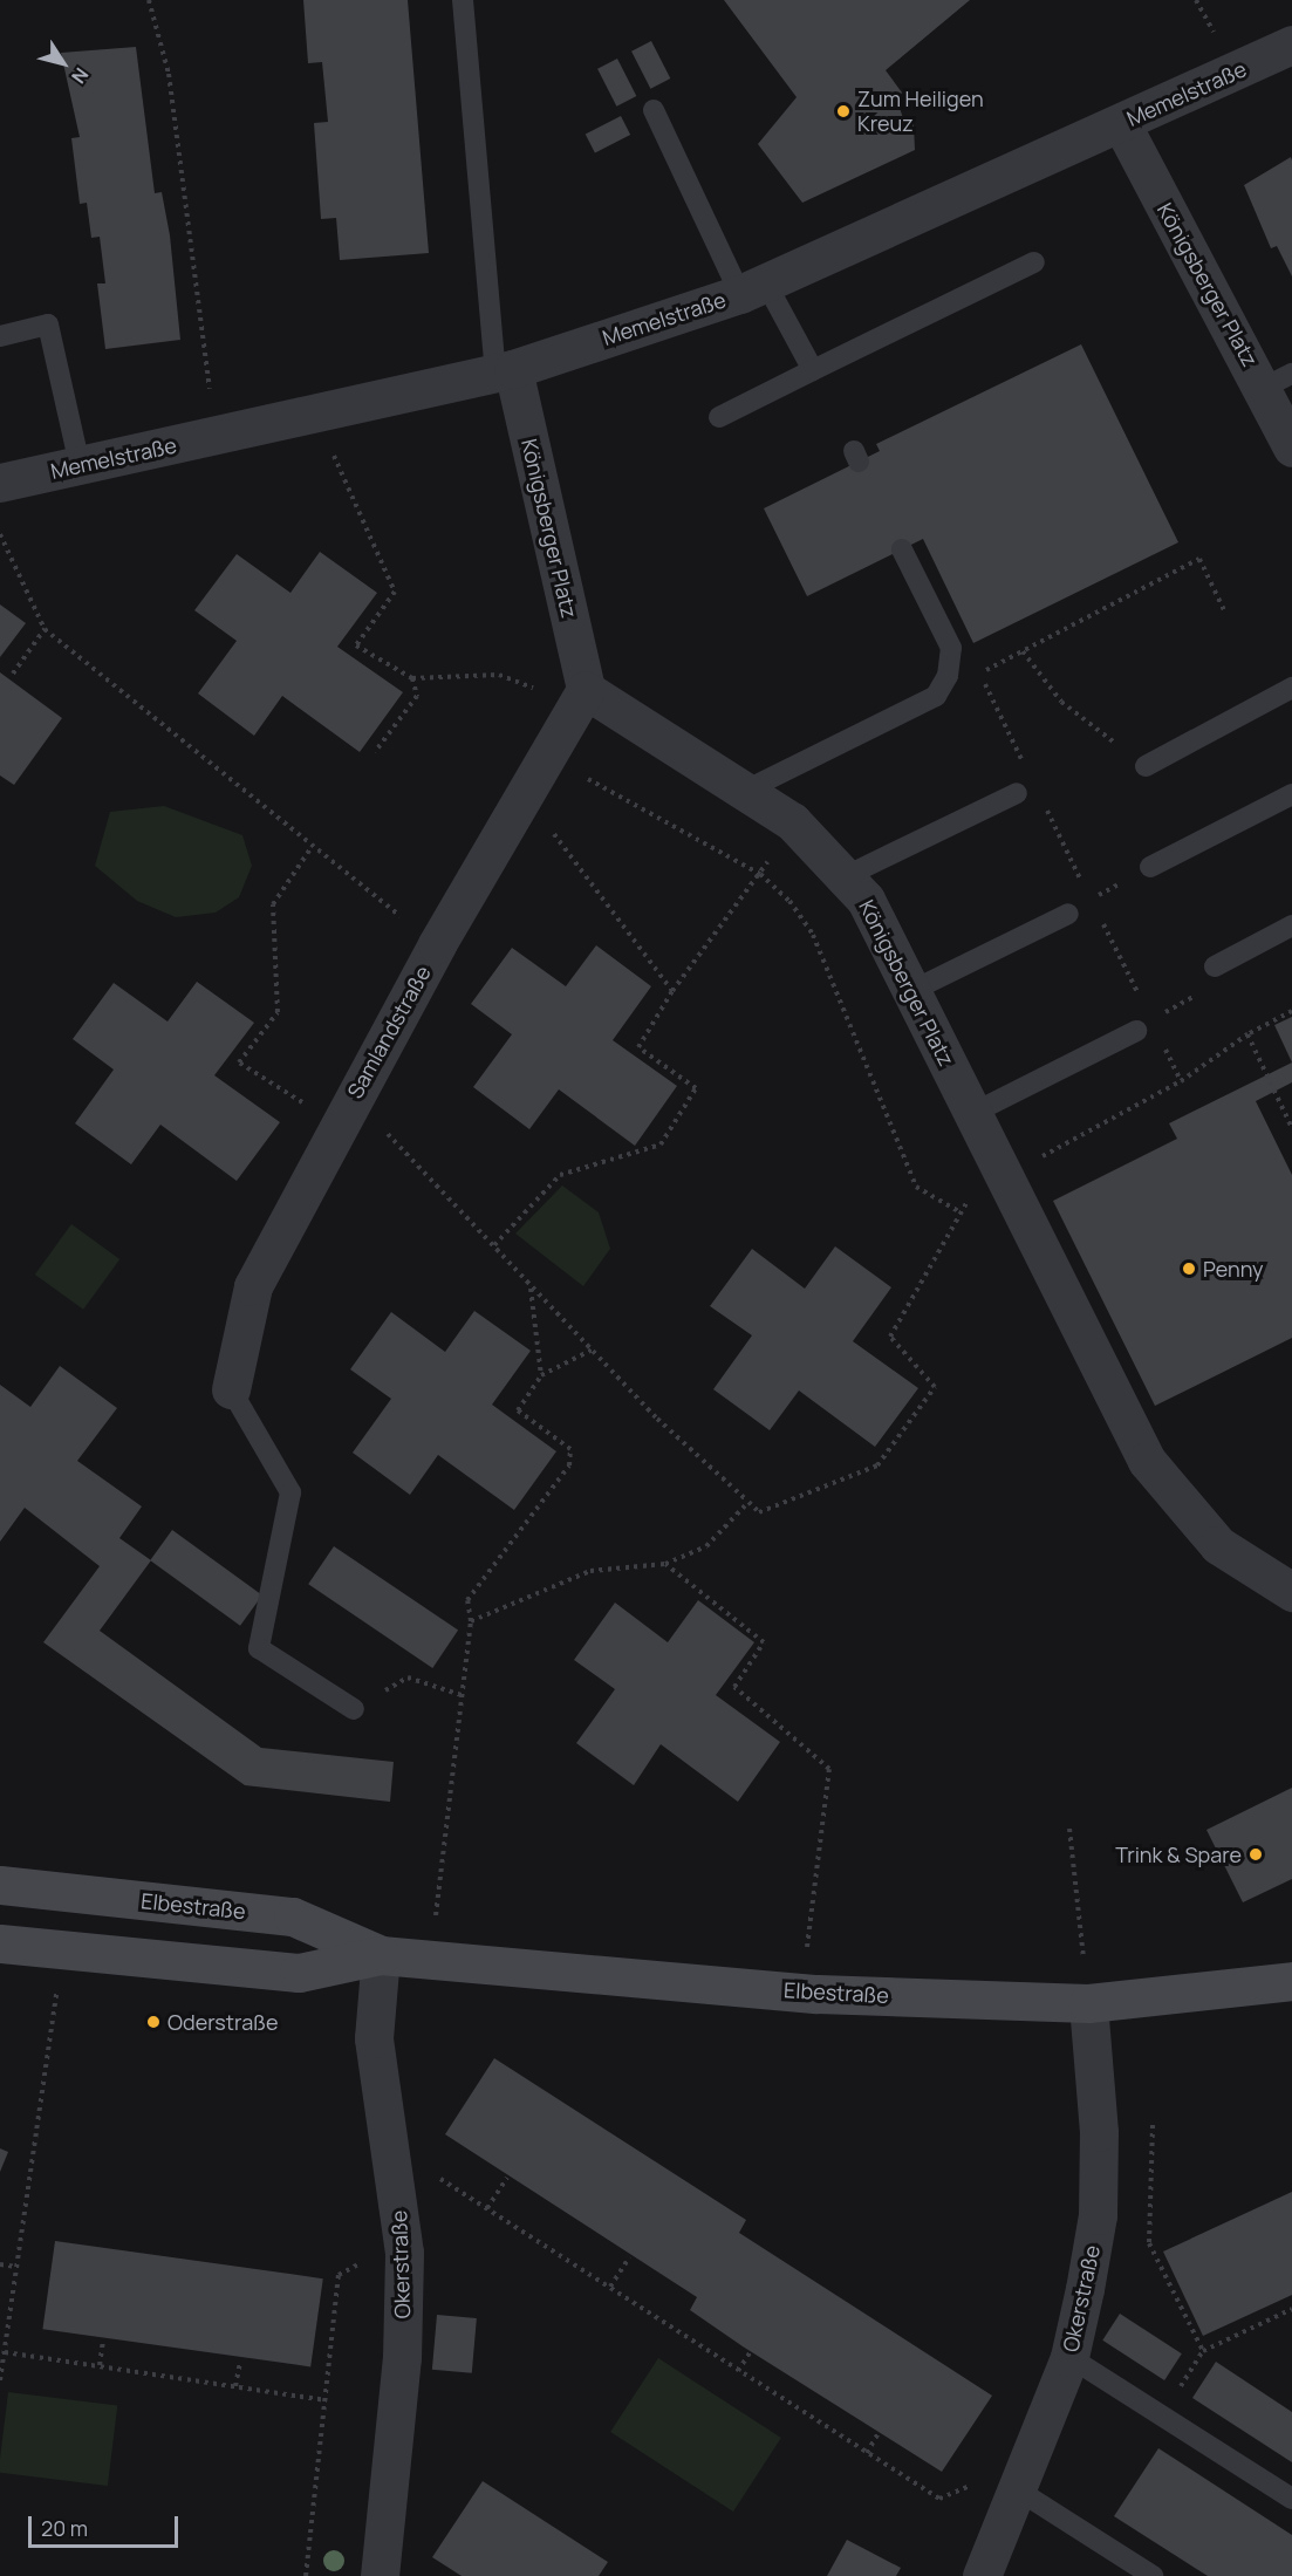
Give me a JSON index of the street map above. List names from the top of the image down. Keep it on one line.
{"streets":{"main road":["Elbestraße"],"street":["Memelstraße","Königsberger Platz","Samlandstraße","Okerstraße"]},"crossings":[["Memelstraße","Königsberger Platz"],["Königsberger Platz","Samlandstraße"],["Elbestraße","Okerstraße"]],"places":["Zum Heiligen Kreuz","Penny","Trink & Spare","Oderstraße"],"scale_bar":"20 m","north":"bottom right"}
